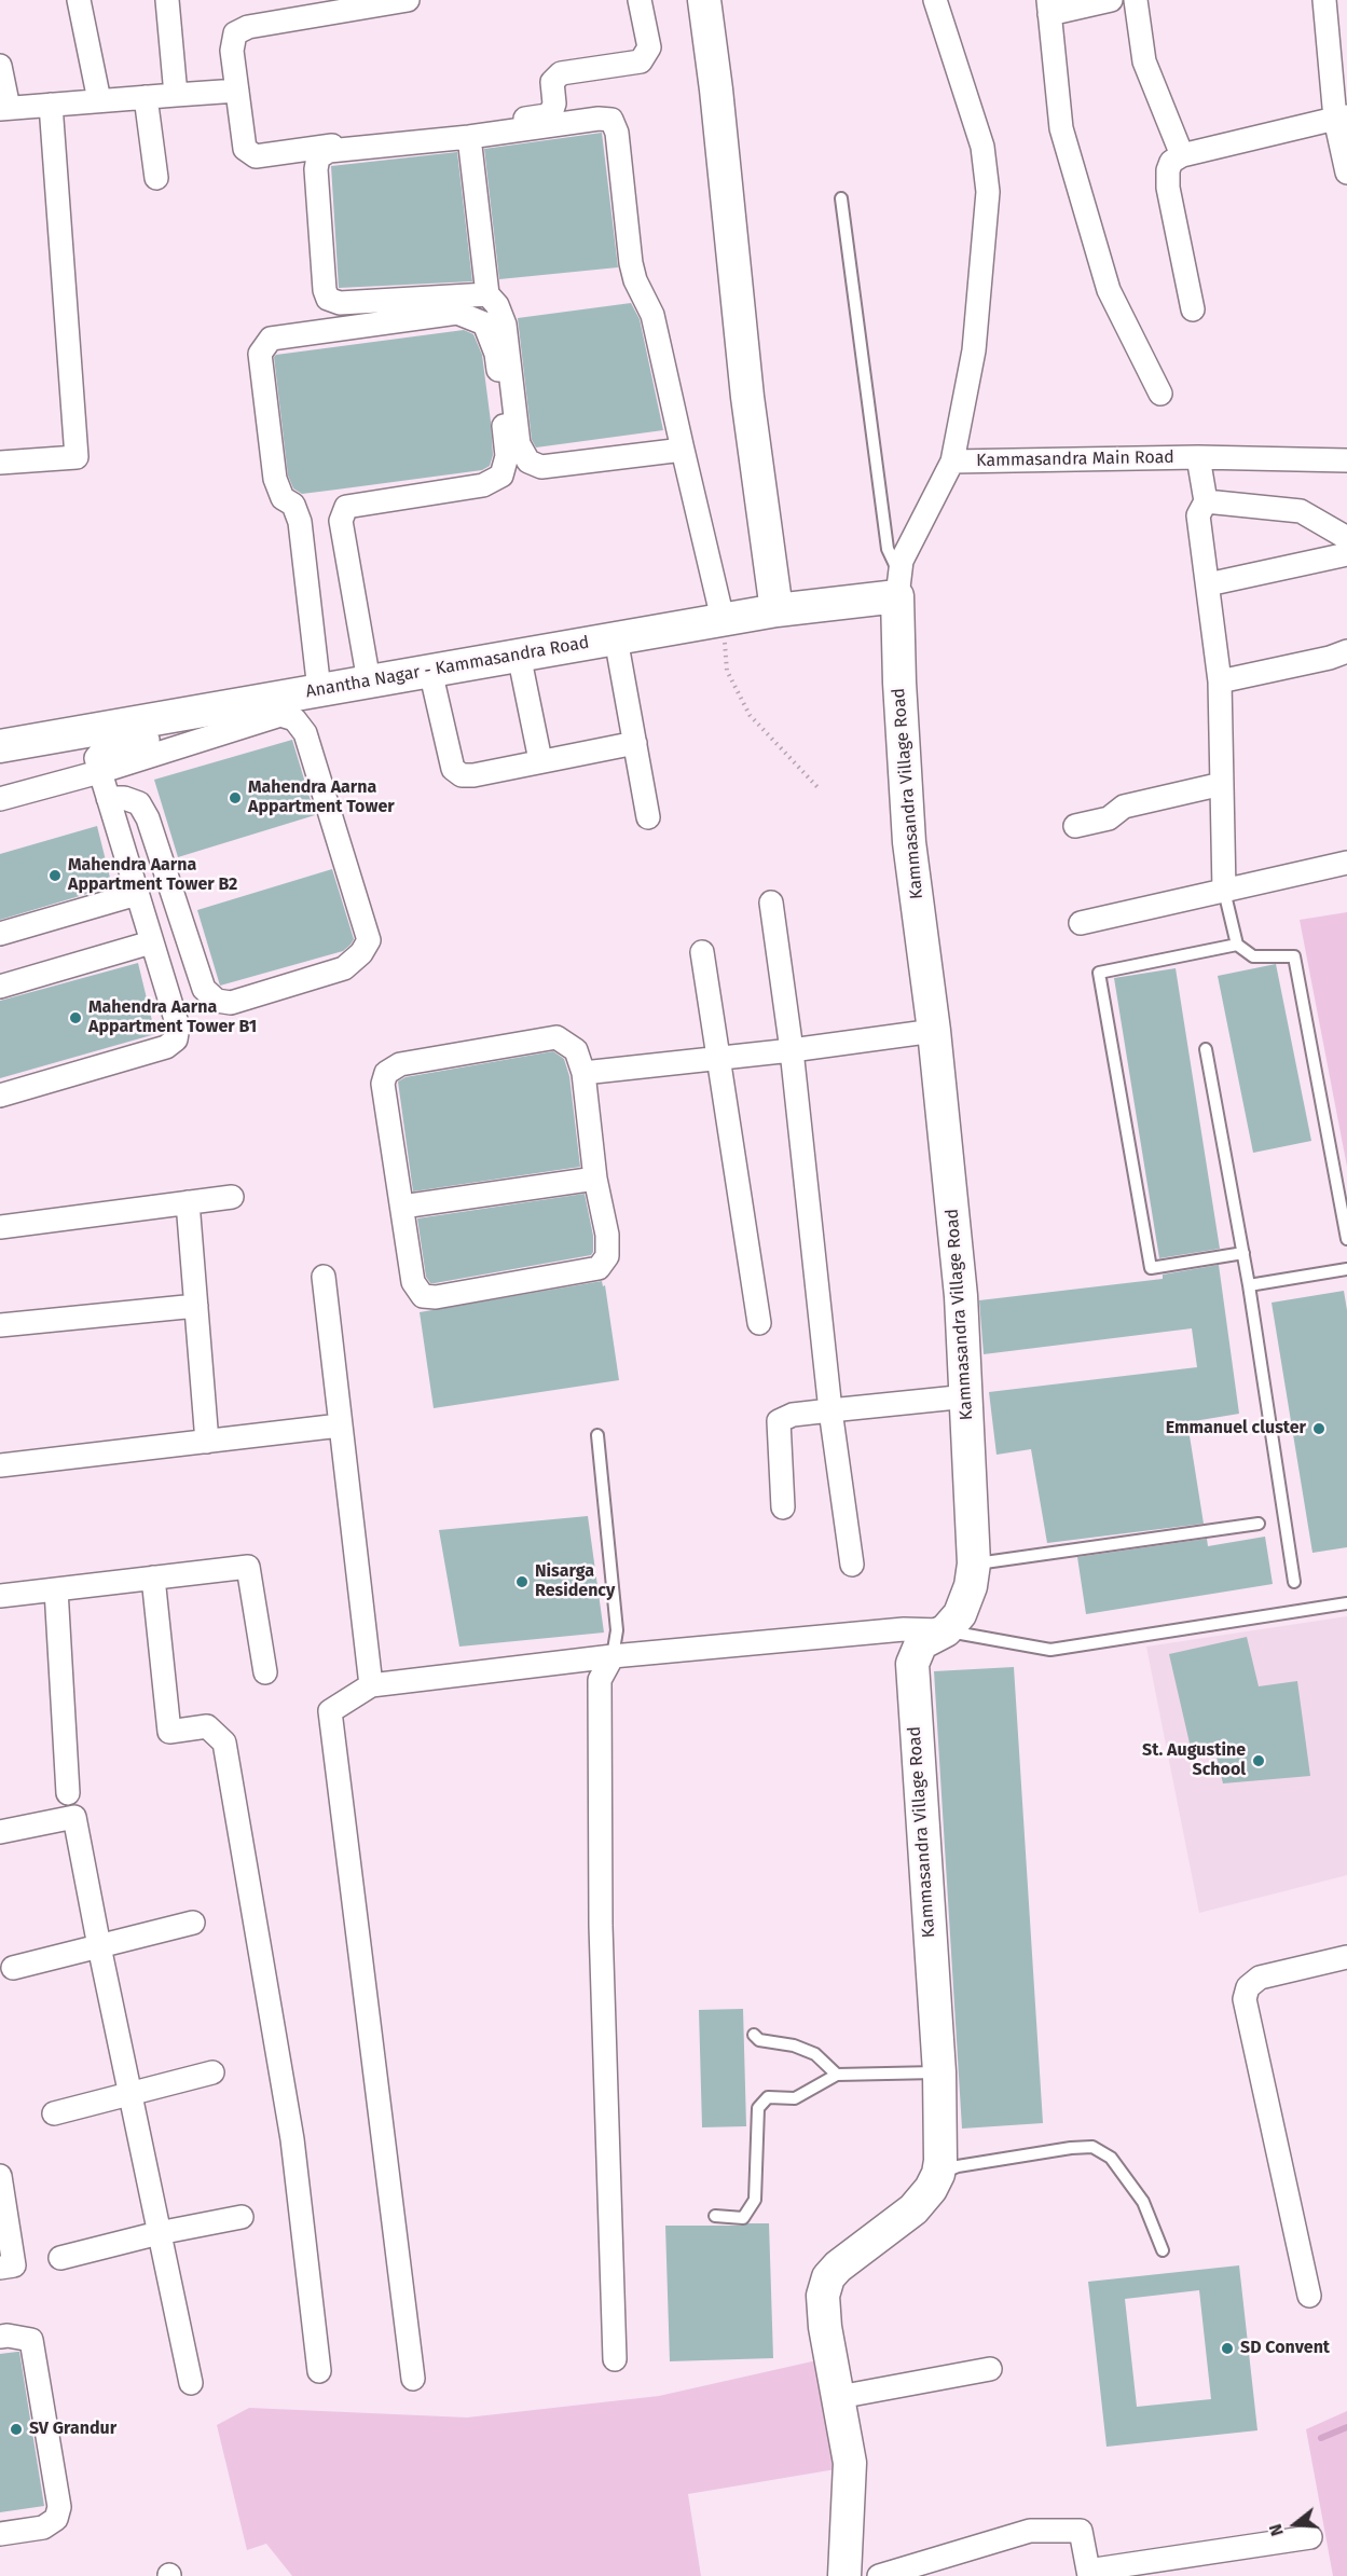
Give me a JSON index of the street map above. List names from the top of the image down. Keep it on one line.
{"streets":{"street":["Kammasandra Main Road","Anantha Nagar - Kammasandra Road","Kammasandra Village Road"]},"crossings":[["Kammasandra Main Road","Kammasandra Village Road"],["Anantha Nagar - Kammasandra Road","Kammasandra Village Road"]],"places":["Mahendra Aarna Appartment Tower","Mahendra Aarna Appartment Tower B2","Mahendra Aarna Appartment Tower B1","Emmanuel cluster","Nisarga Residency","St. Augustine School","SD Convent","SV Grandur"],"north":"left"}
